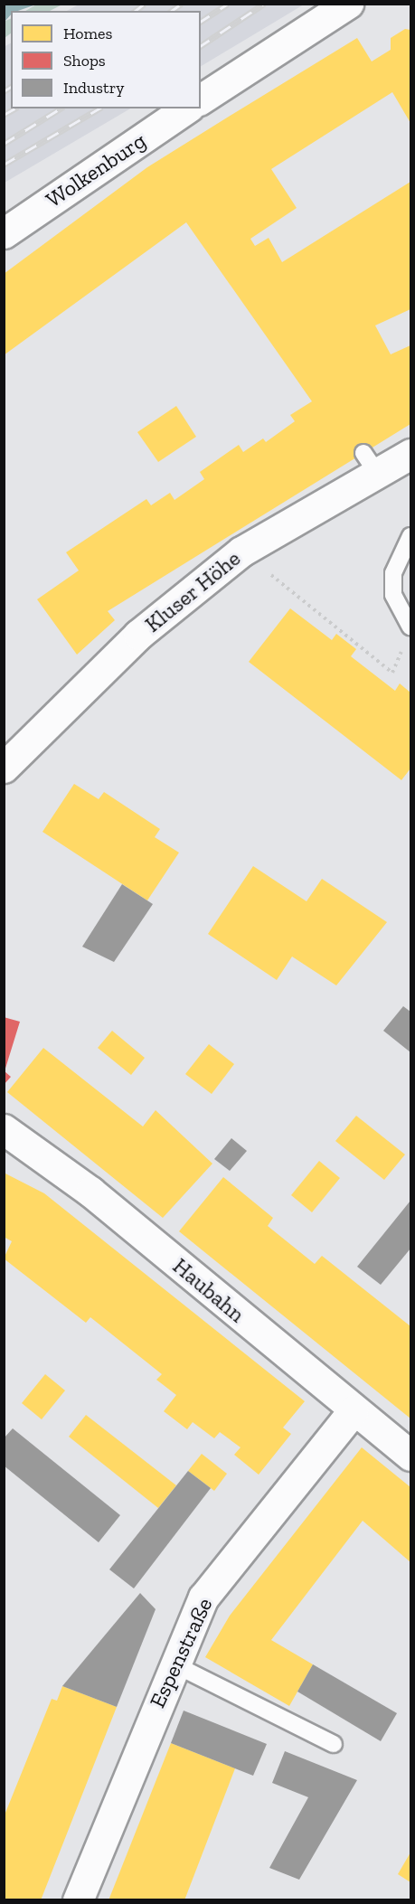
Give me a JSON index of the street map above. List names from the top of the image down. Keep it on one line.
{"streets":{"street":["Wolkenburg","Kluser Höhe","Haubahn","Espenstraße"]},"crossings":[["Haubahn","Espenstraße"]],"legend":["Homes","Shops","Industry"]}
